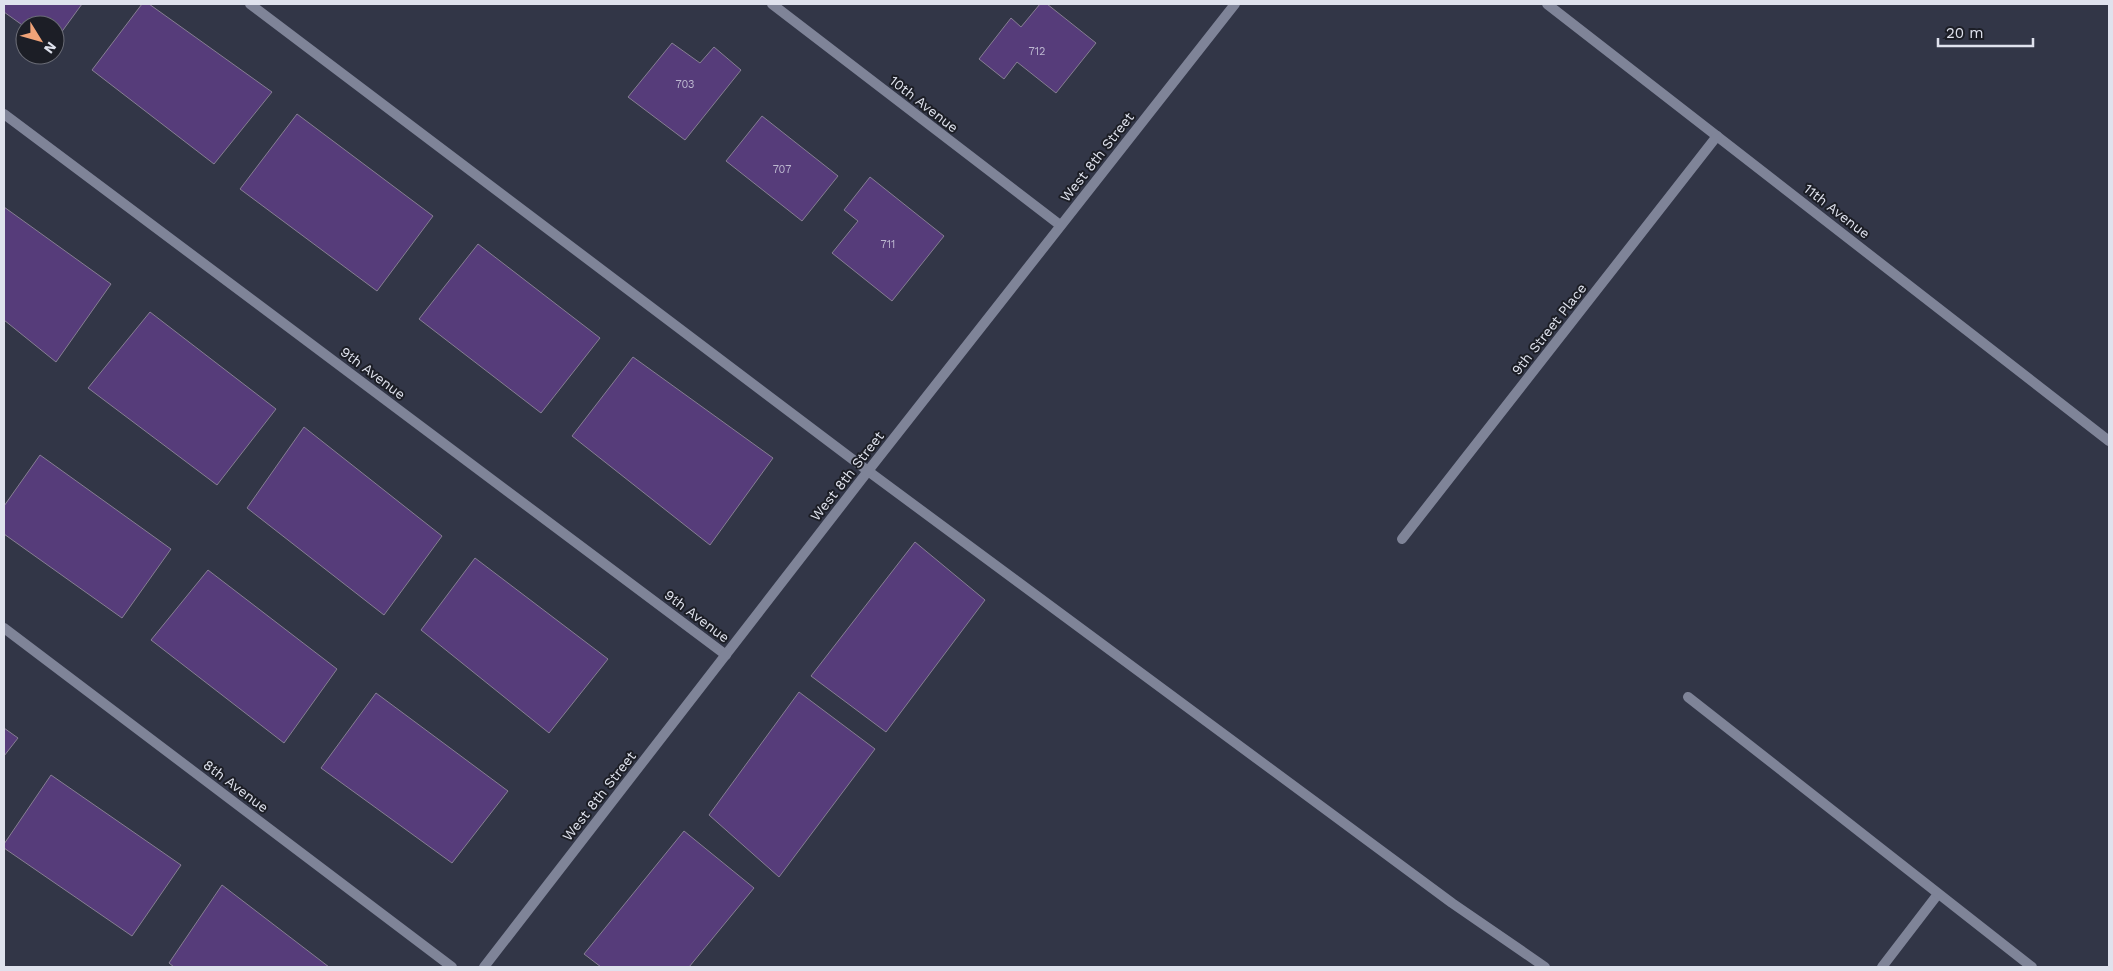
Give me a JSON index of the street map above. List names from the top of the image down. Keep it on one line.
{"streets":{"street":["10th Avenue","West 8th Street","11th Avenue","9th Street Place","9th Avenue","8th Avenue"]},"crossings":[["10th Avenue","West 8th Street"],["West 8th Street","9th Avenue"],["11th Avenue","9th Street Place"]],"house_numbers":["712","703","707","711"],"scale_bar":"20 m","north":"bottom right"}
